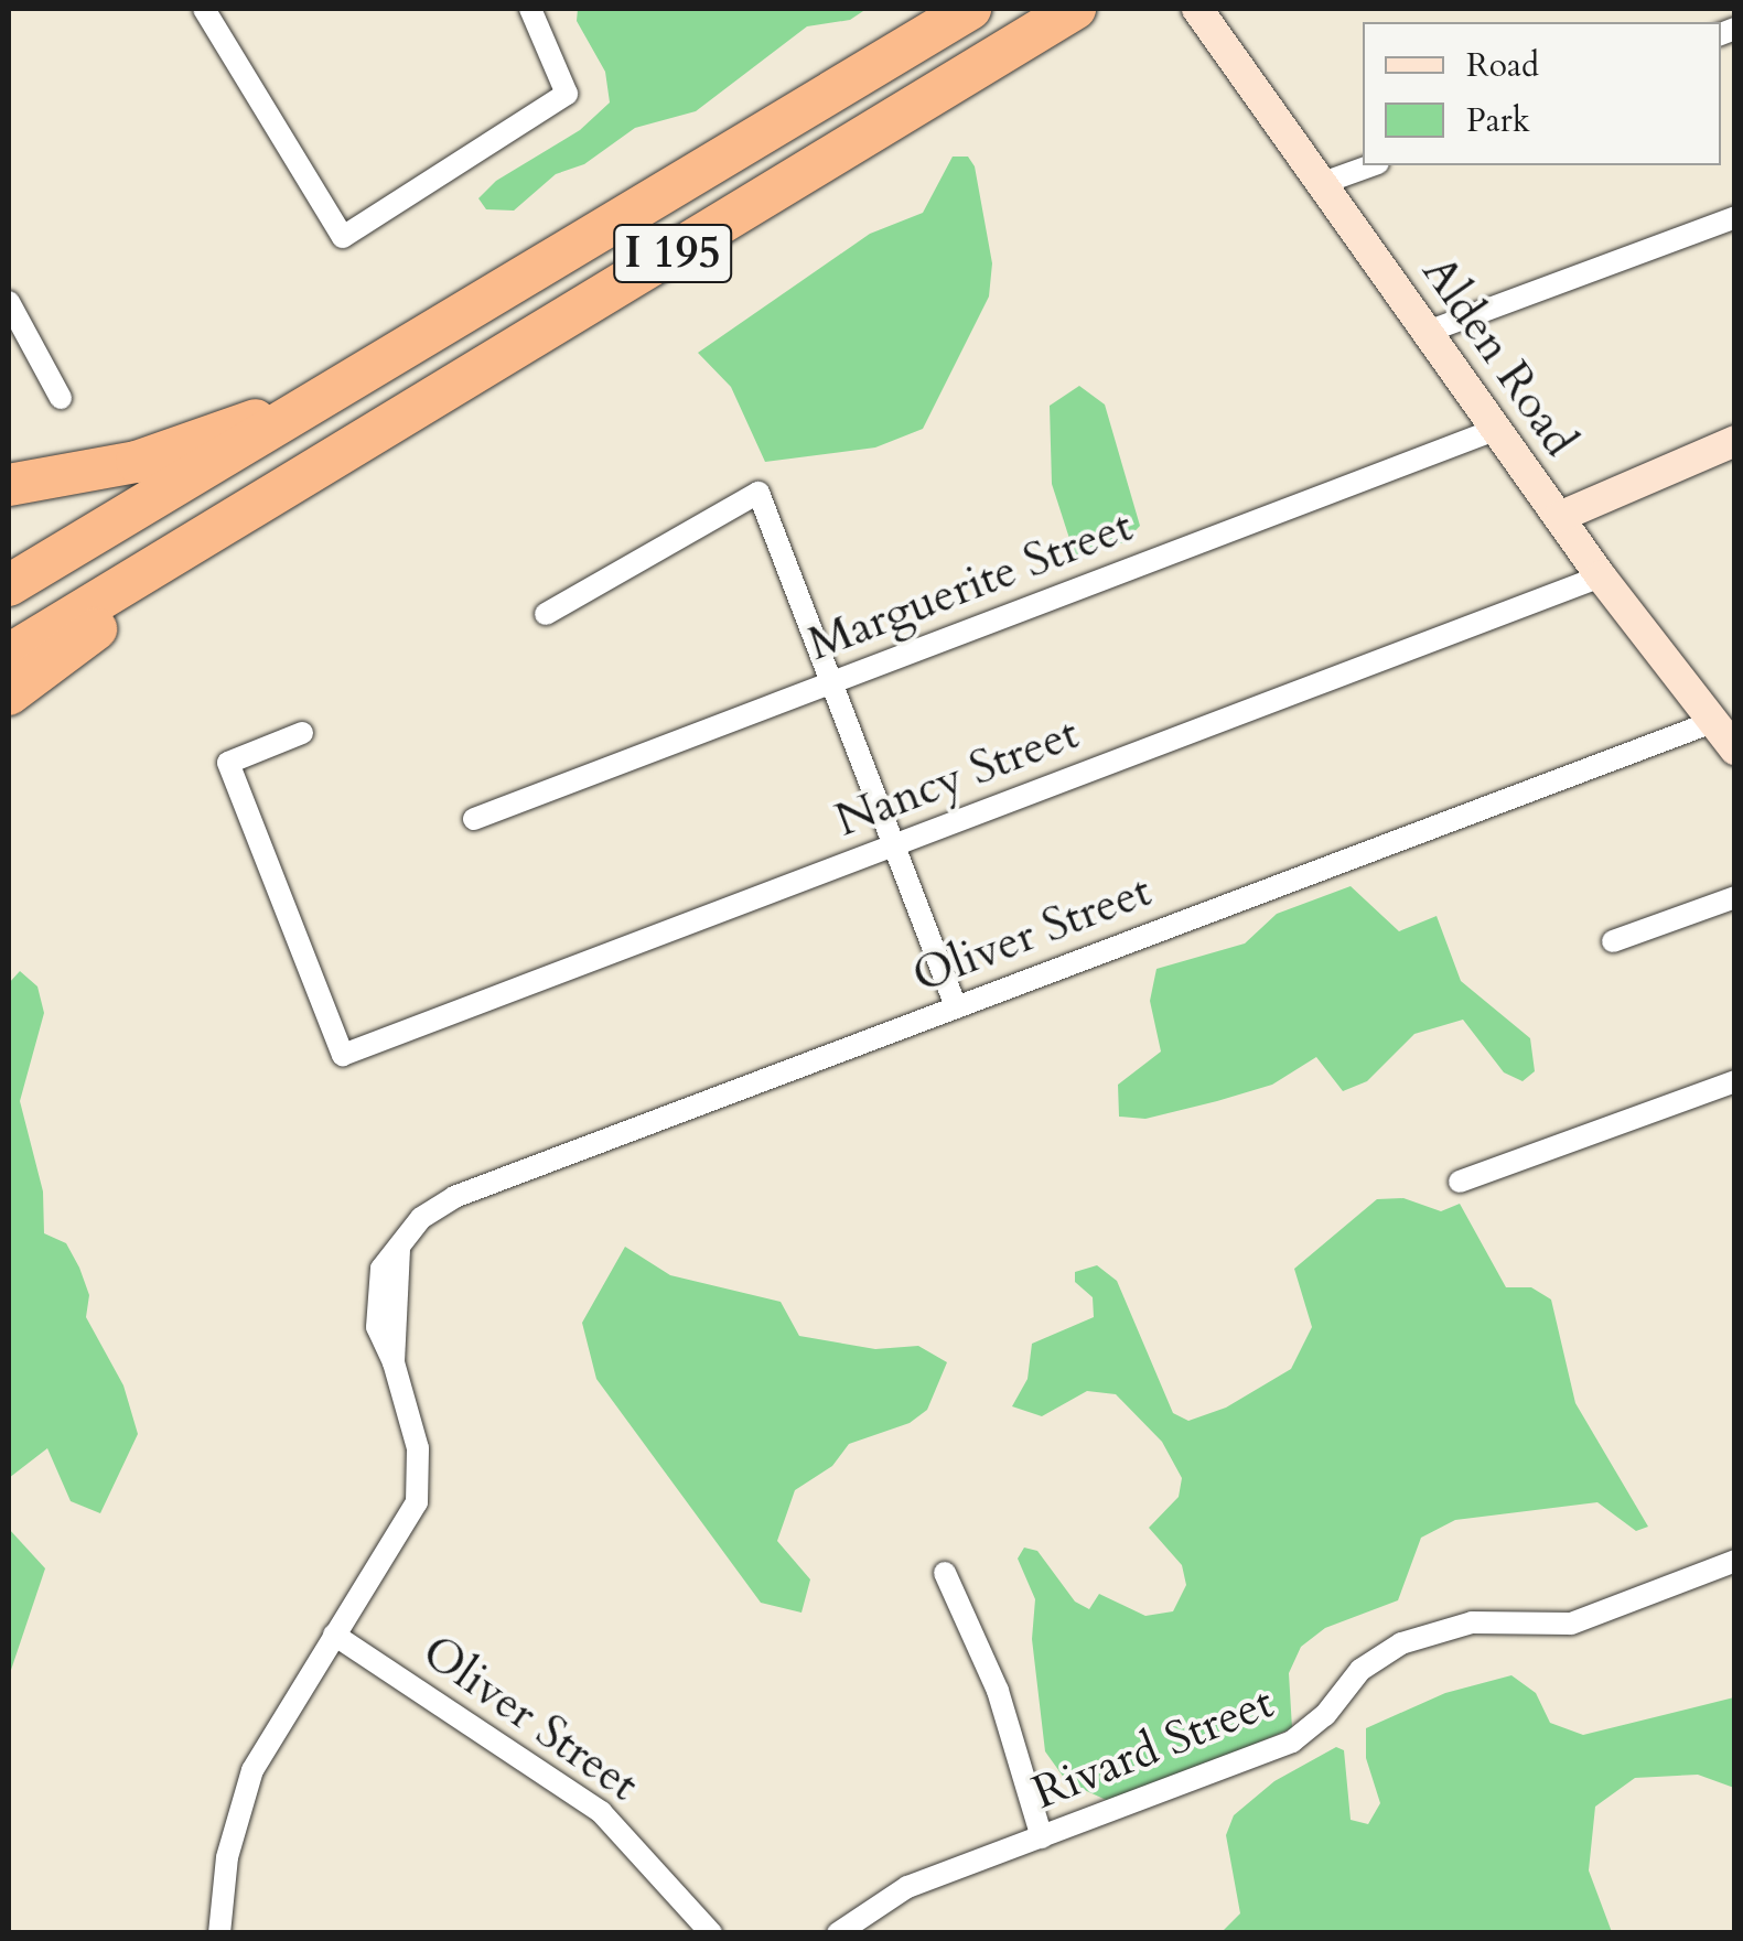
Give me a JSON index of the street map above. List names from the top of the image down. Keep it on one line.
{"streets":{"highway":["I 195"],"main road":["Alden Road"],"street":["Marguerite Street","Nancy Street","Oliver Street","Rivard Street"]},"crossings":[["Alden Road","Marguerite Street"],["Alden Road","Nancy Street"],["Alden Road","Oliver Street"]],"legend":["Road","Park"]}
